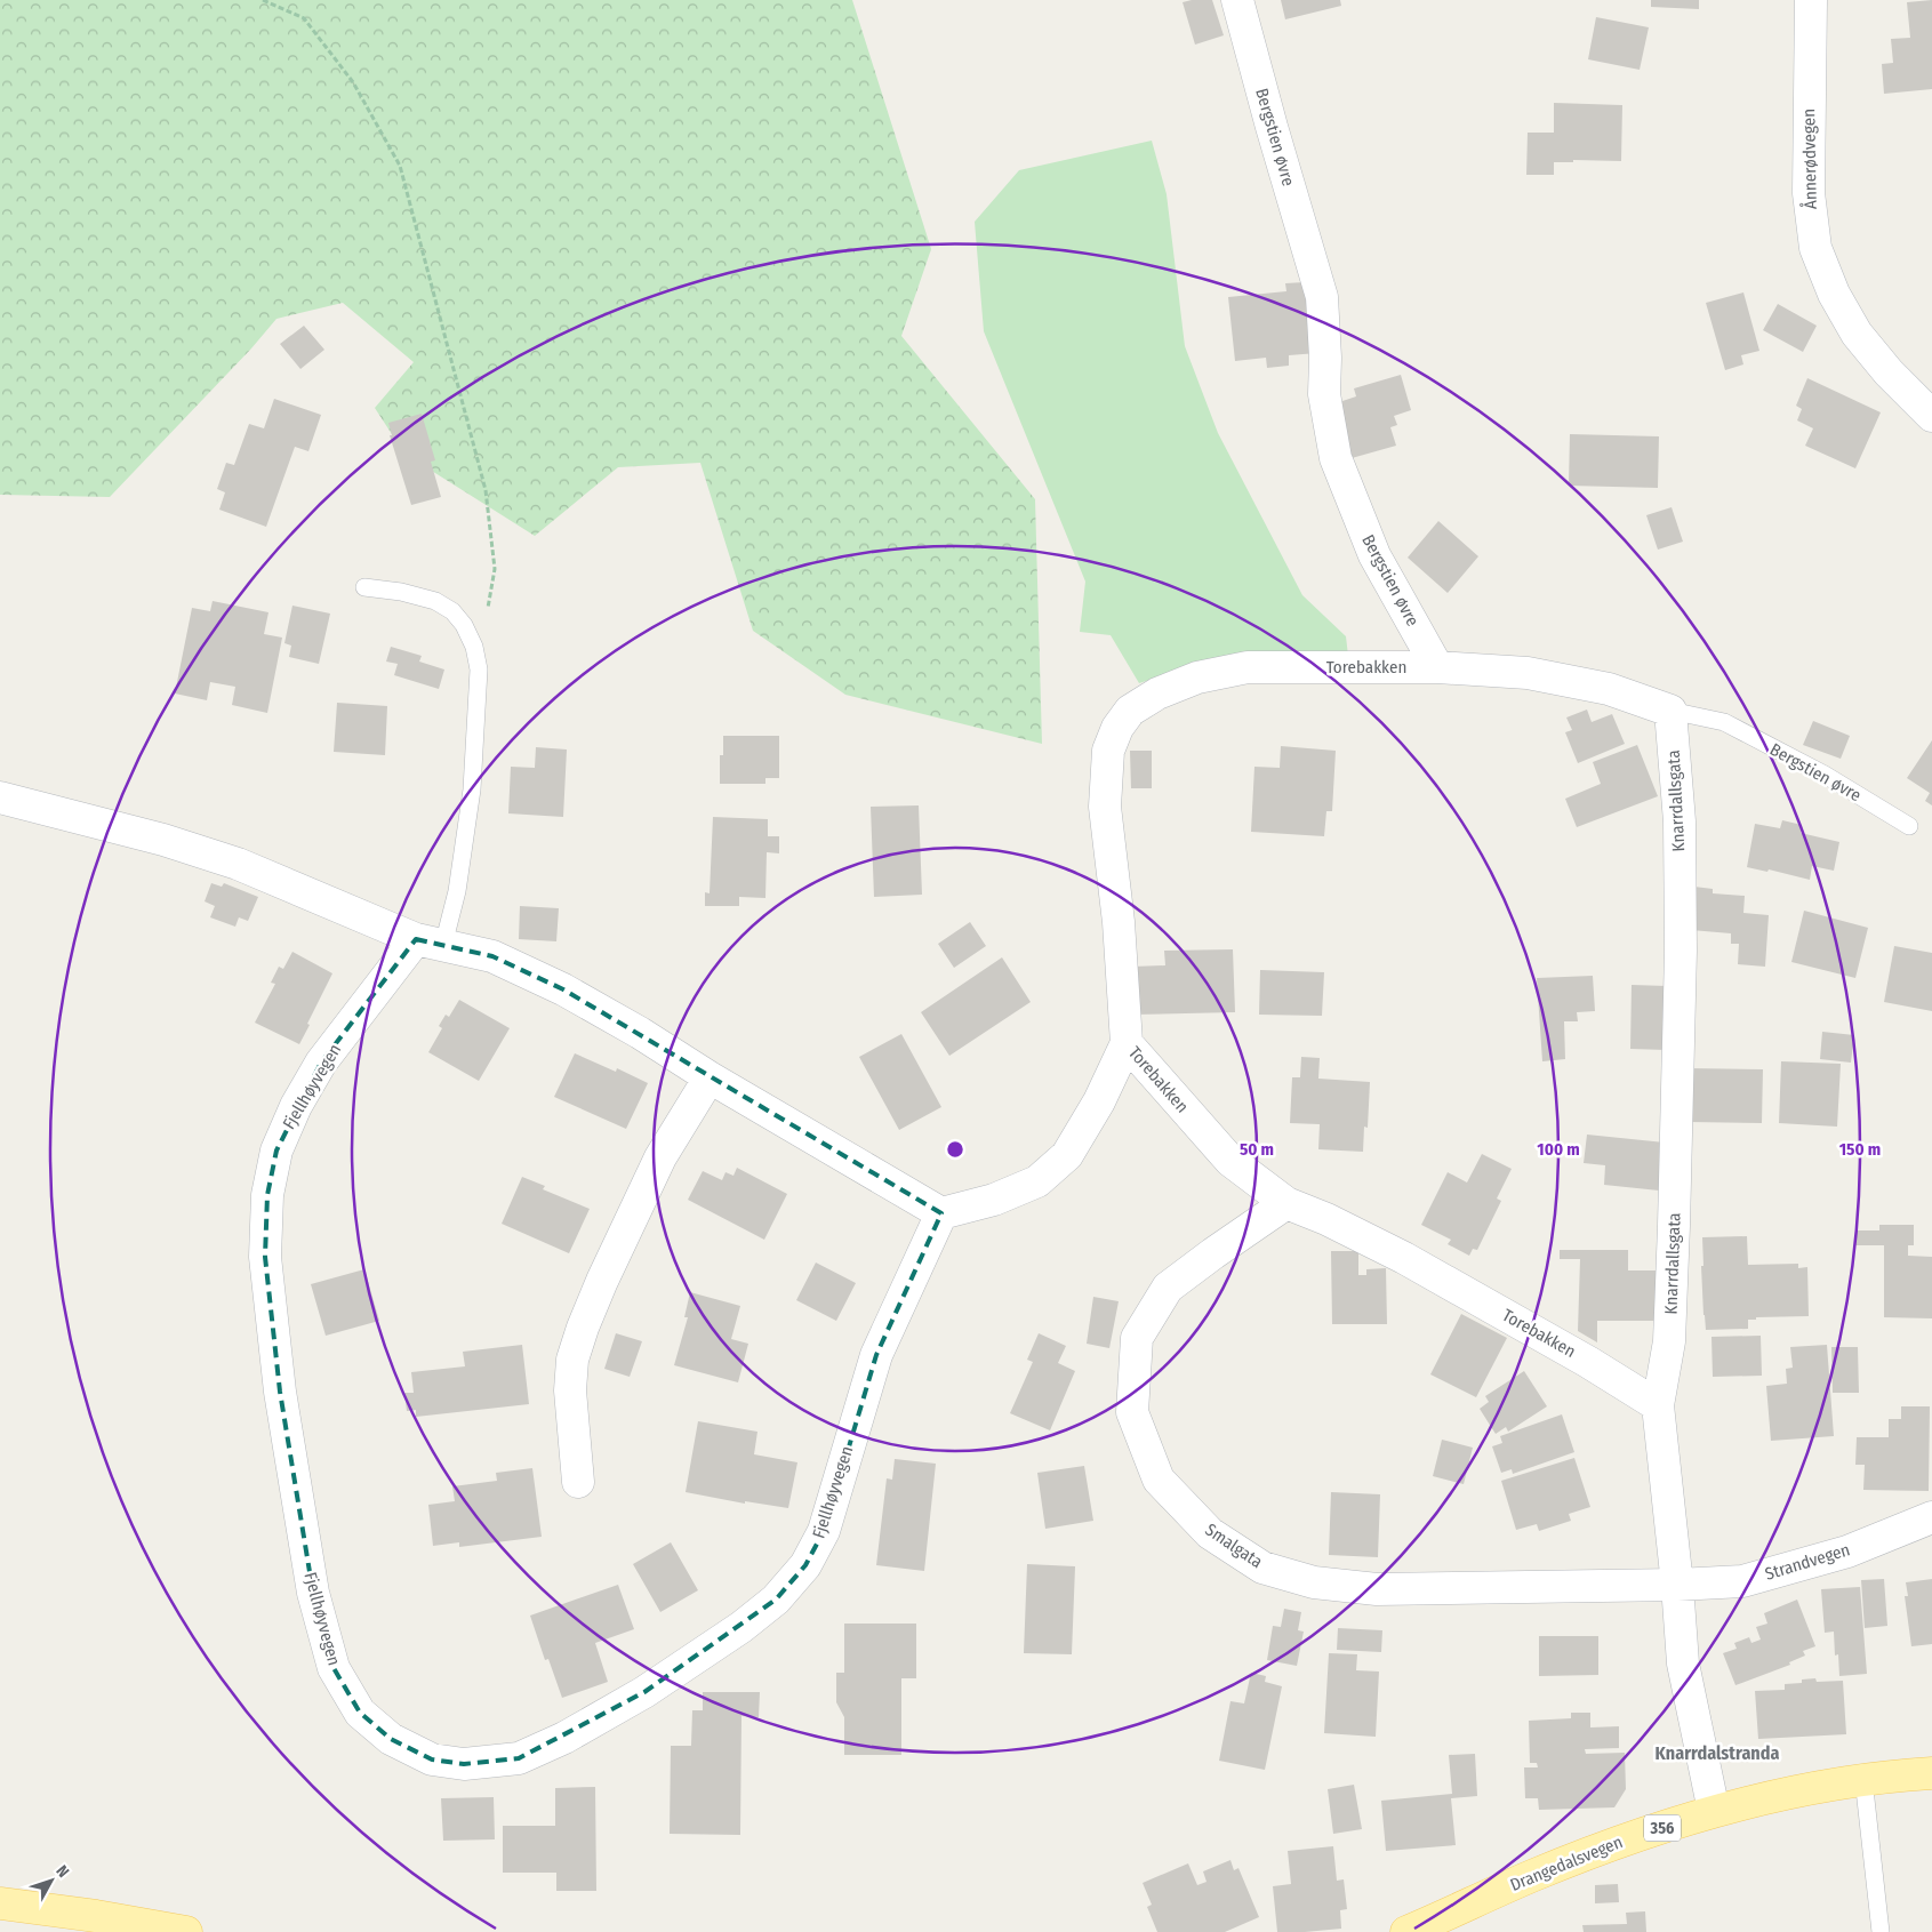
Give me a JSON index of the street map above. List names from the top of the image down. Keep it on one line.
{"streets":{"main road":["356","Drangedalsvegen"],"street":["Bergstien øvre","Ånnerødvegen","Torebakken","Knarrdallsgata","Fjellhøyvegen","Smalgata","Strandvegen"]},"crossings":[["Bergstien øvre","Torebakken"],["Bergstien øvre","Knarrdallsgata"],["Torebakken","Knarrdallsgata"],["Torebakken","Smalgata"],["Knarrdallsgata","Smalgata"],["Knarrdallsgata","Strandvegen"],["Knarrdallsgata","Drangedalsvegen"],["Smalgata","Strandvegen"]],"districts":["Knarrdalstranda"],"north":"top right","rings":["50 m","100 m","150 m"]}
